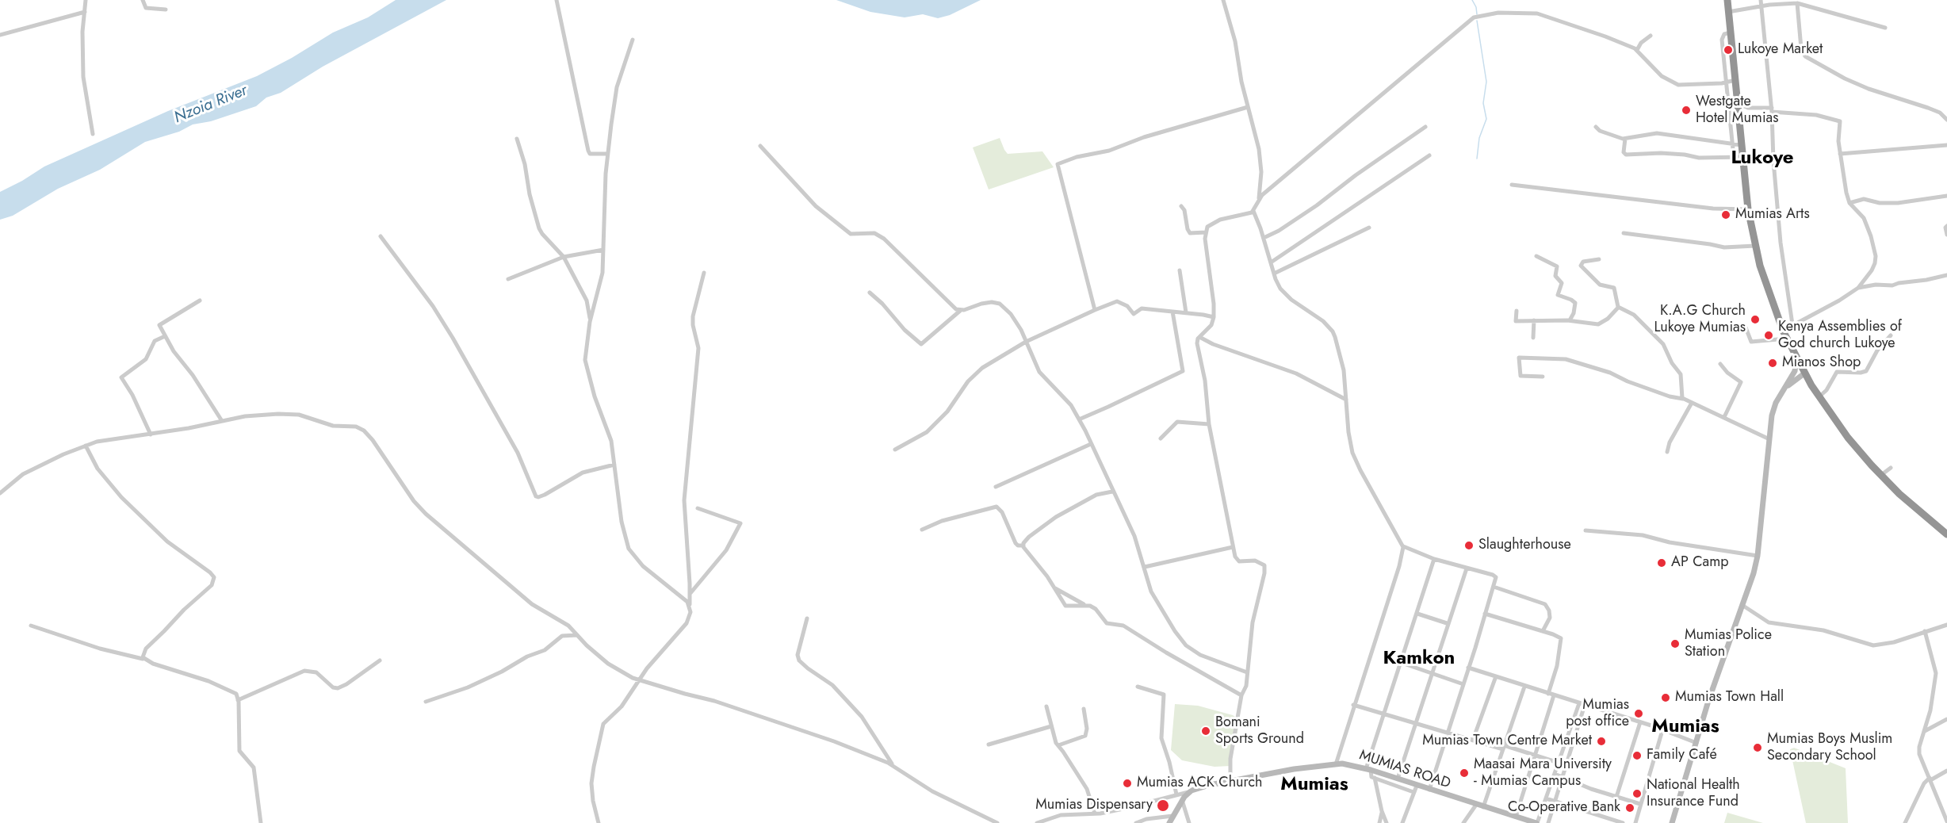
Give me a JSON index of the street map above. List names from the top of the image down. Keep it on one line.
{"streets":{"street":["MUMIAS ROAD"]},"districts":["Lukoye","Kamkon","Mumias","Mumias"],"water":["Nzoia River"],"places":["Lukoye Market","Westgate Hotel Mumias","Mumias Arts","K.A.G Church Lukoye Mumias","Kenya Assemblies of God church Lukoye","Mianos Shop","Slaughterhouse","AP Camp","Mumias Police Station","Mumias Town Hall","Mumias post office","Bomani Sports Ground","Mumias Town Centre Market","Mumias Boys Muslim Secondary School","Family Café","Maasai Mara University - Mumias Campus","Mumias ACK Church","National Health Insurance Fund","Mumias Dispensary","Co-Operative Bank"]}
